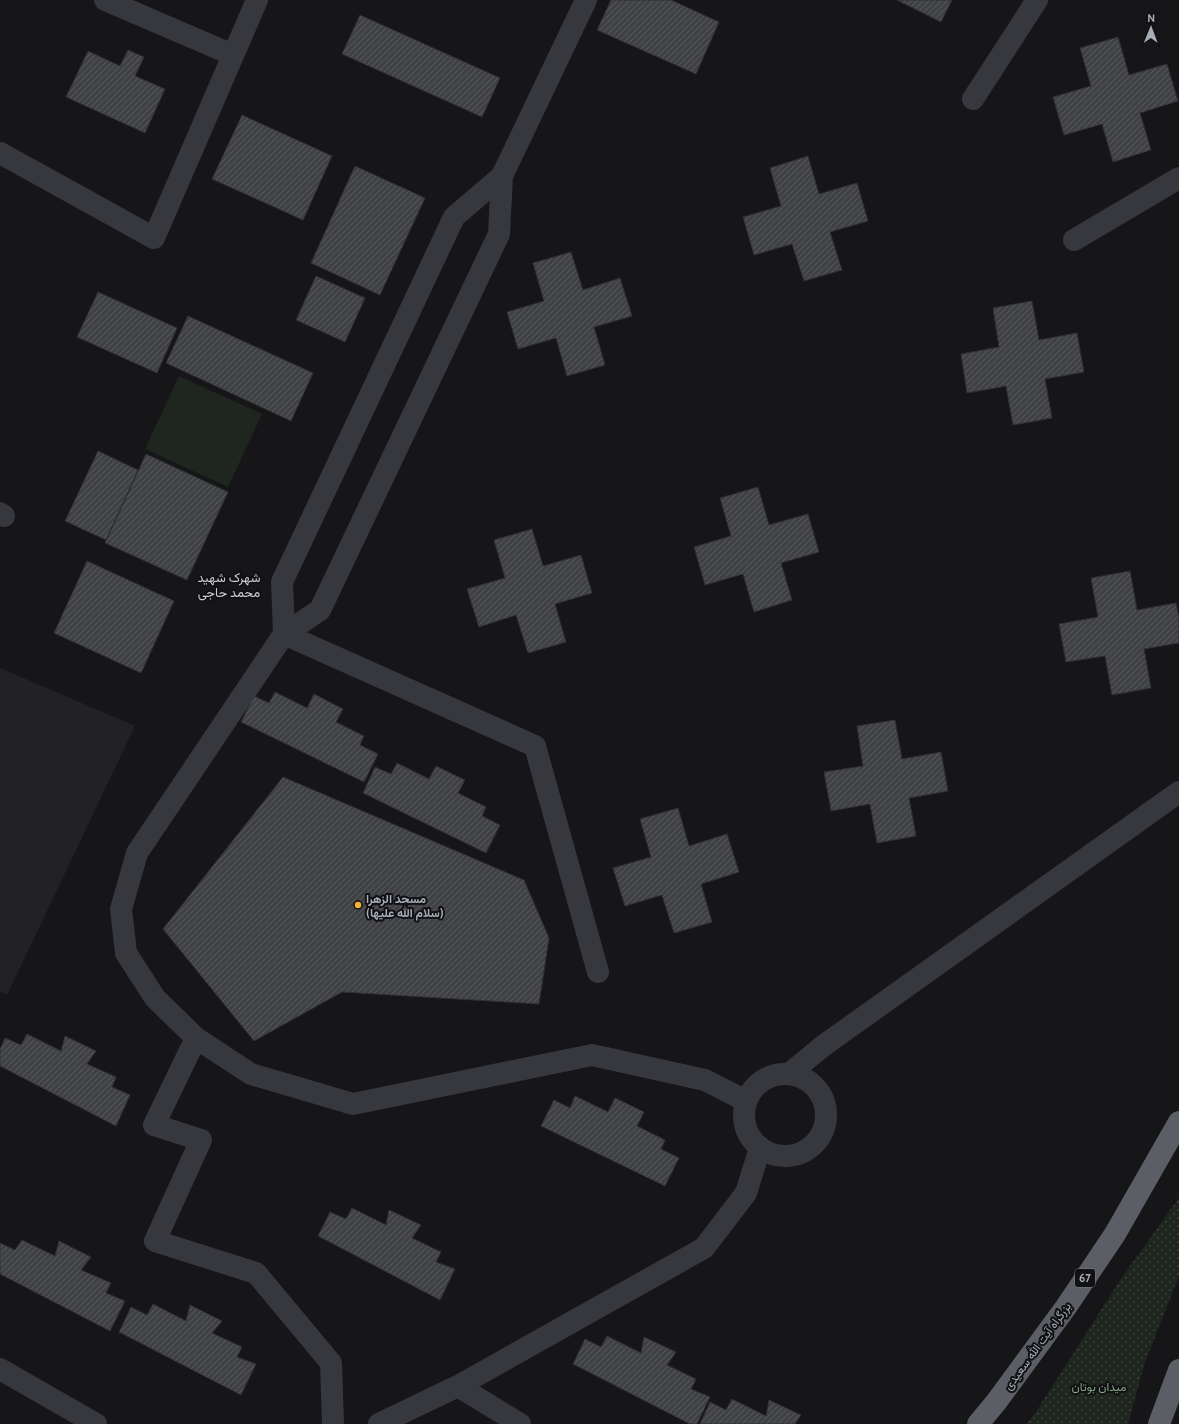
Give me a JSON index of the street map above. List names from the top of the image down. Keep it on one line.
{"streets":{"highway":["67","بزرگراه آیت الله سعیدی"]},"districts":["شهرک شهید محمد حاجی"],"parks":["میدان بوتان"],"places":["مسجد الزهرا (سلام الله علیها)"],"north":"top"}
